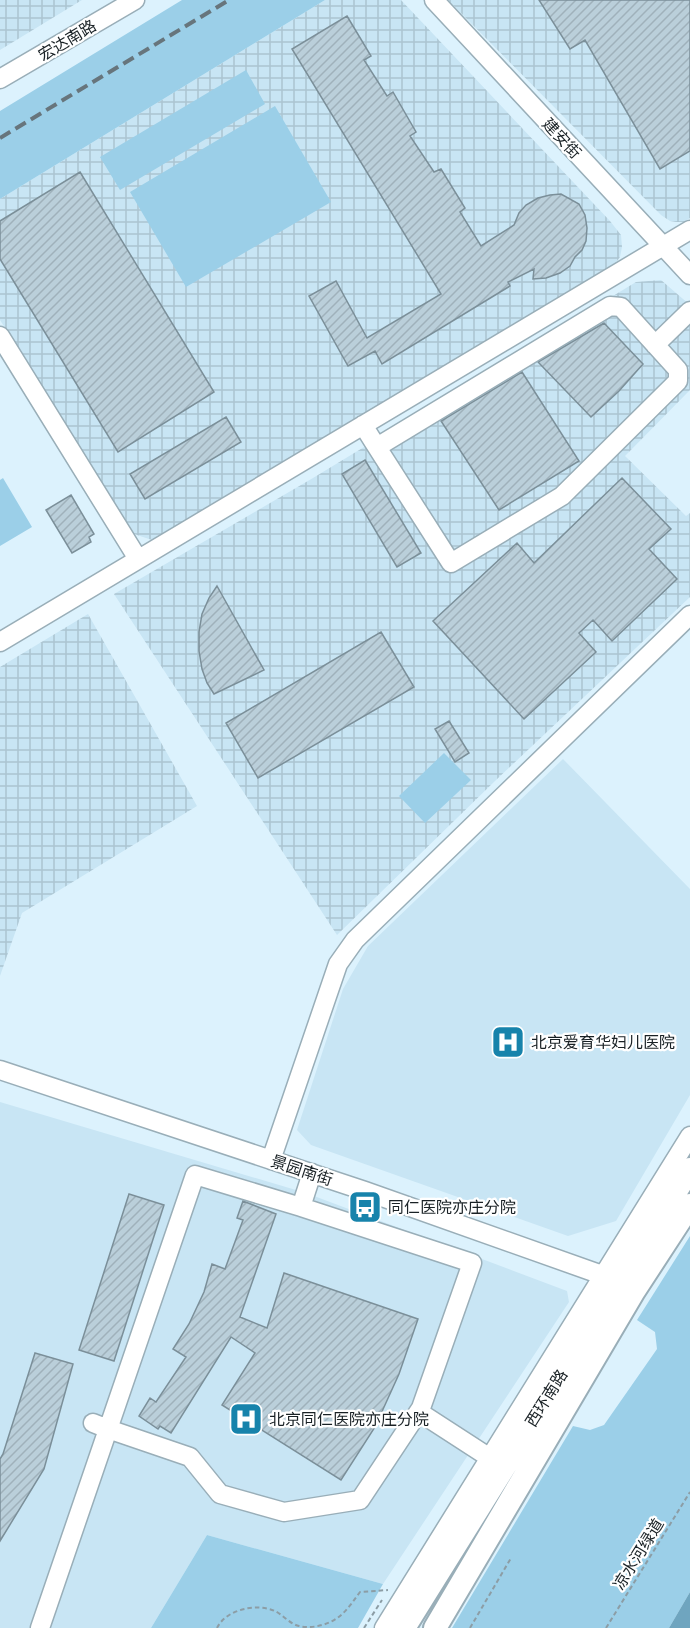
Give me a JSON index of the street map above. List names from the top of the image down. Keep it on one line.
{"streets":{"main road":["西环南路"],"street":["宏达南路","建安街","景园南街"],"path":["凉水河绿道"]},"crossings":[["景园南街","西环南路"]],"places":{"hospital":["北京爱育华妇儿医院","北京同仁医院亦庄分院"],"bus stop":["同仁医院亦庄分院"]}}
